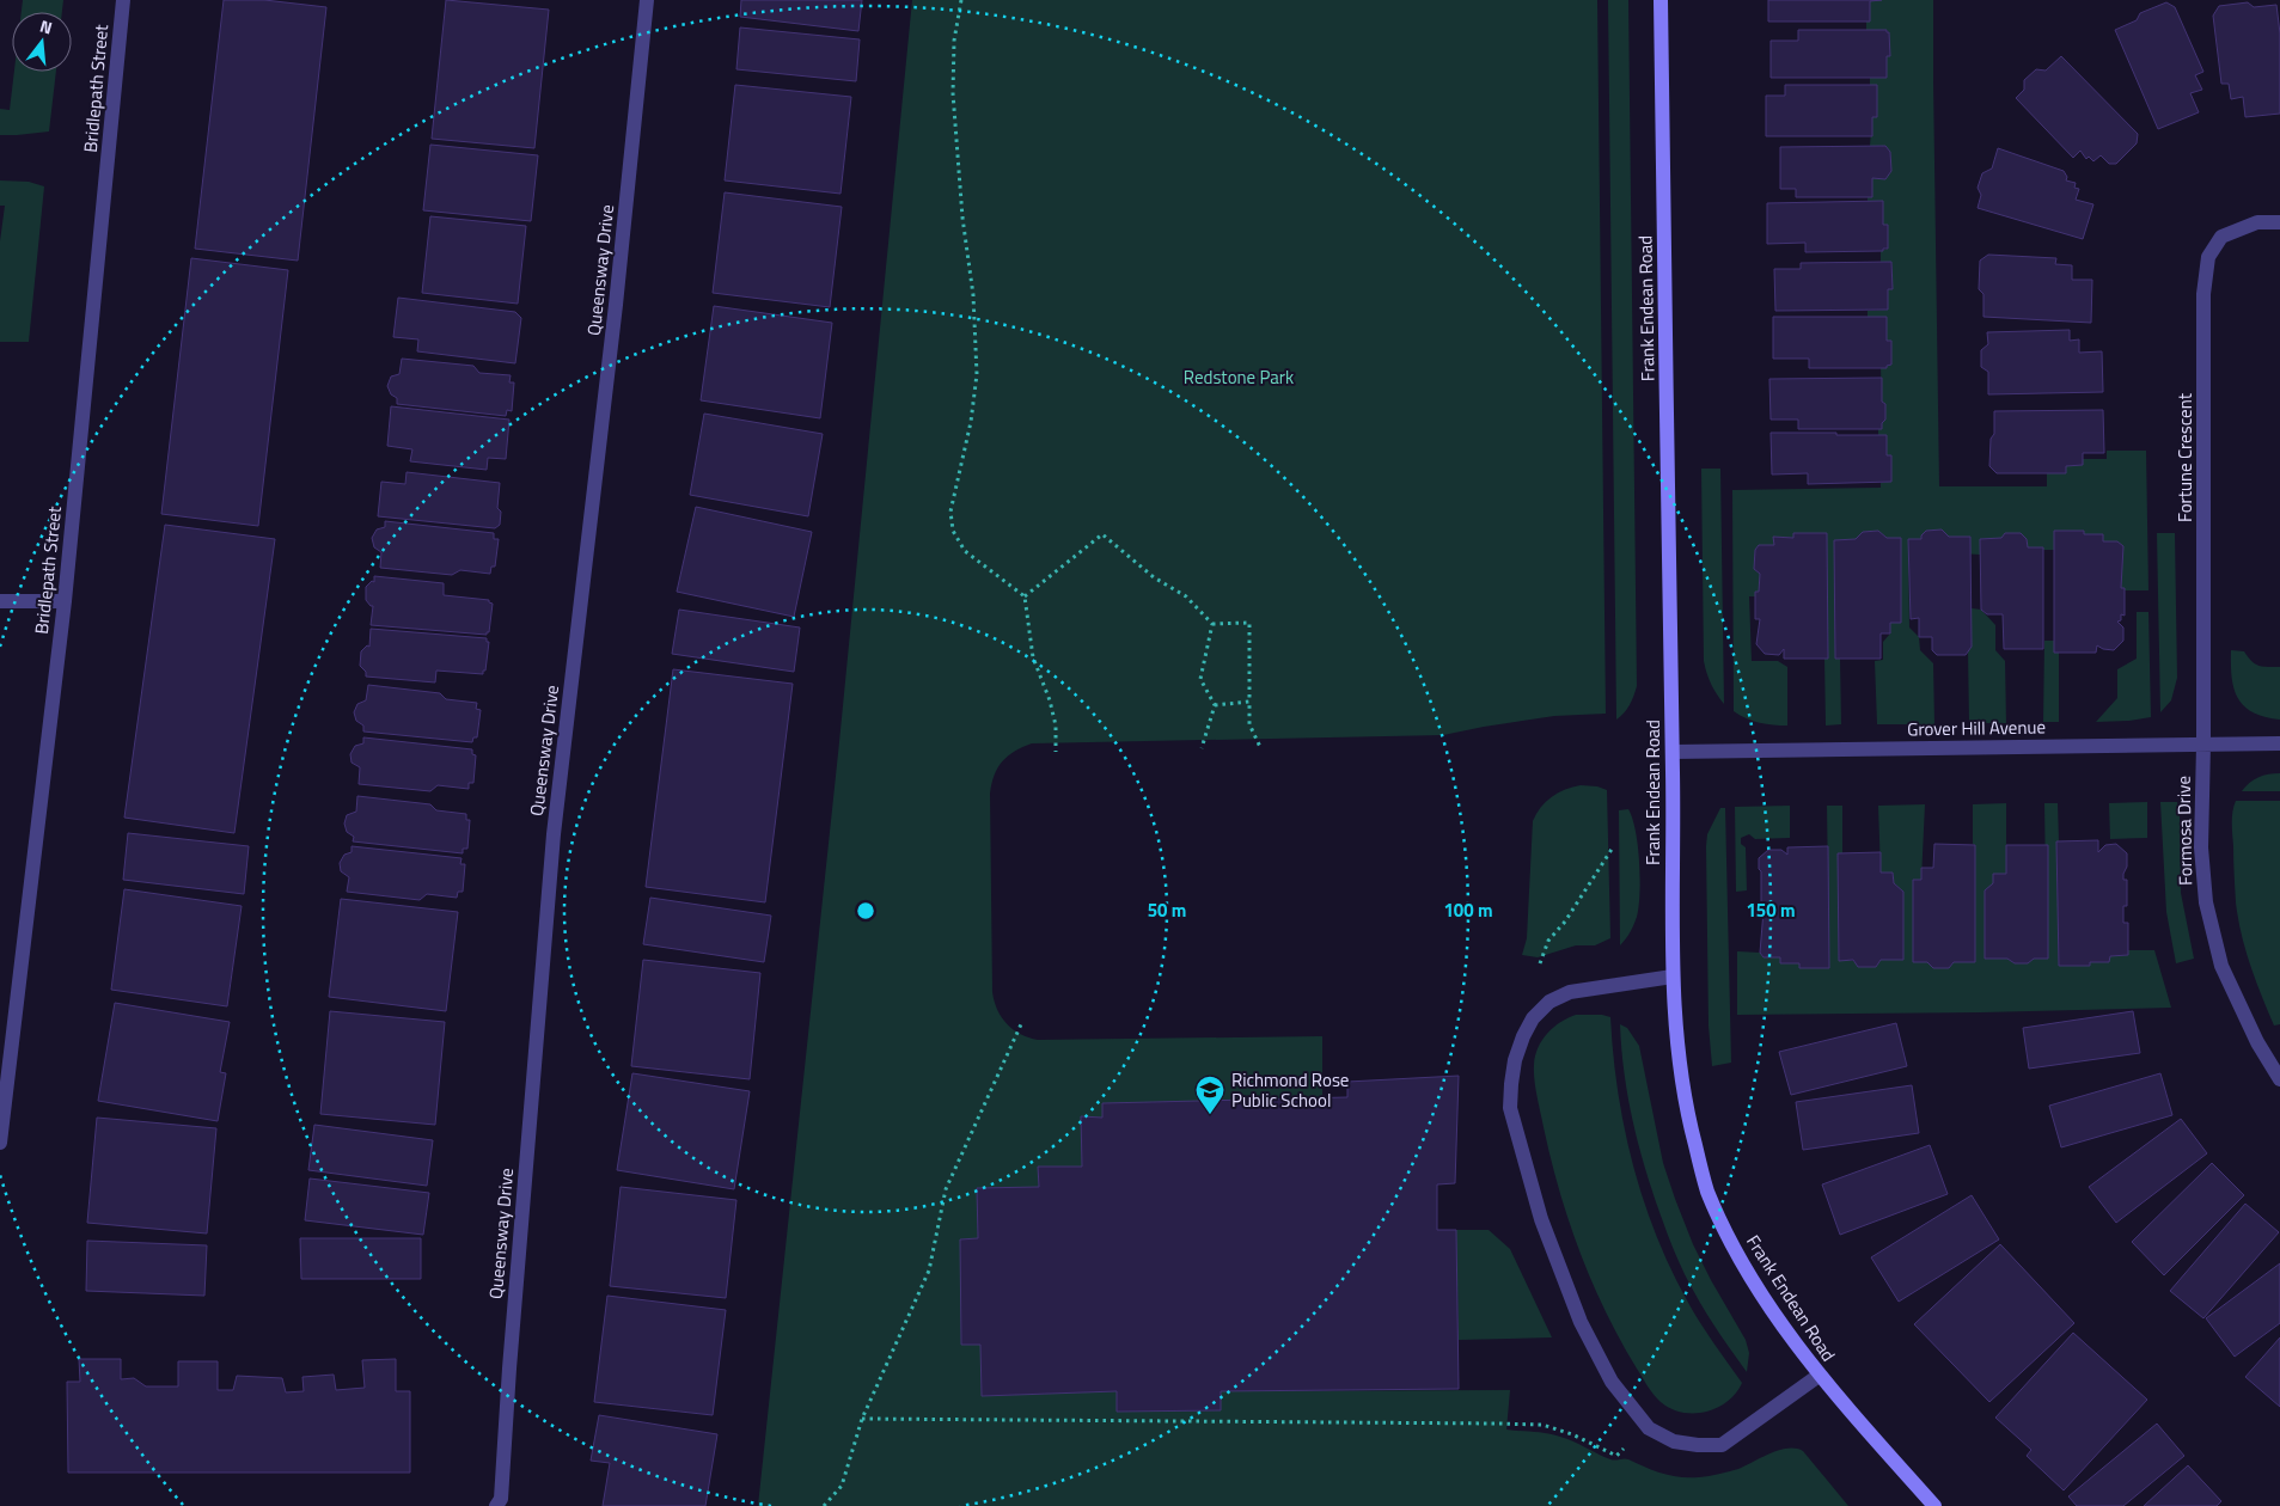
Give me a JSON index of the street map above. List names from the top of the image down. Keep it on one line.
{"streets":{"street":["Bridlepath Street","Queensway Drive","Frank Endean Road","Fortune Crescent","Grover Hill Avenue","Formosa Drive"]},"crossings":[["Frank Endean Road","Grover Hill Avenue"],["Fortune Crescent","Grover Hill Avenue"],["Fortune Crescent","Formosa Drive"],["Grover Hill Avenue","Formosa Drive"]],"parks":["Redstone Park"],"places":{"school or university":["Richmond Rose Public School"]},"north":"top","rings":["50 m","100 m","150 m"]}
